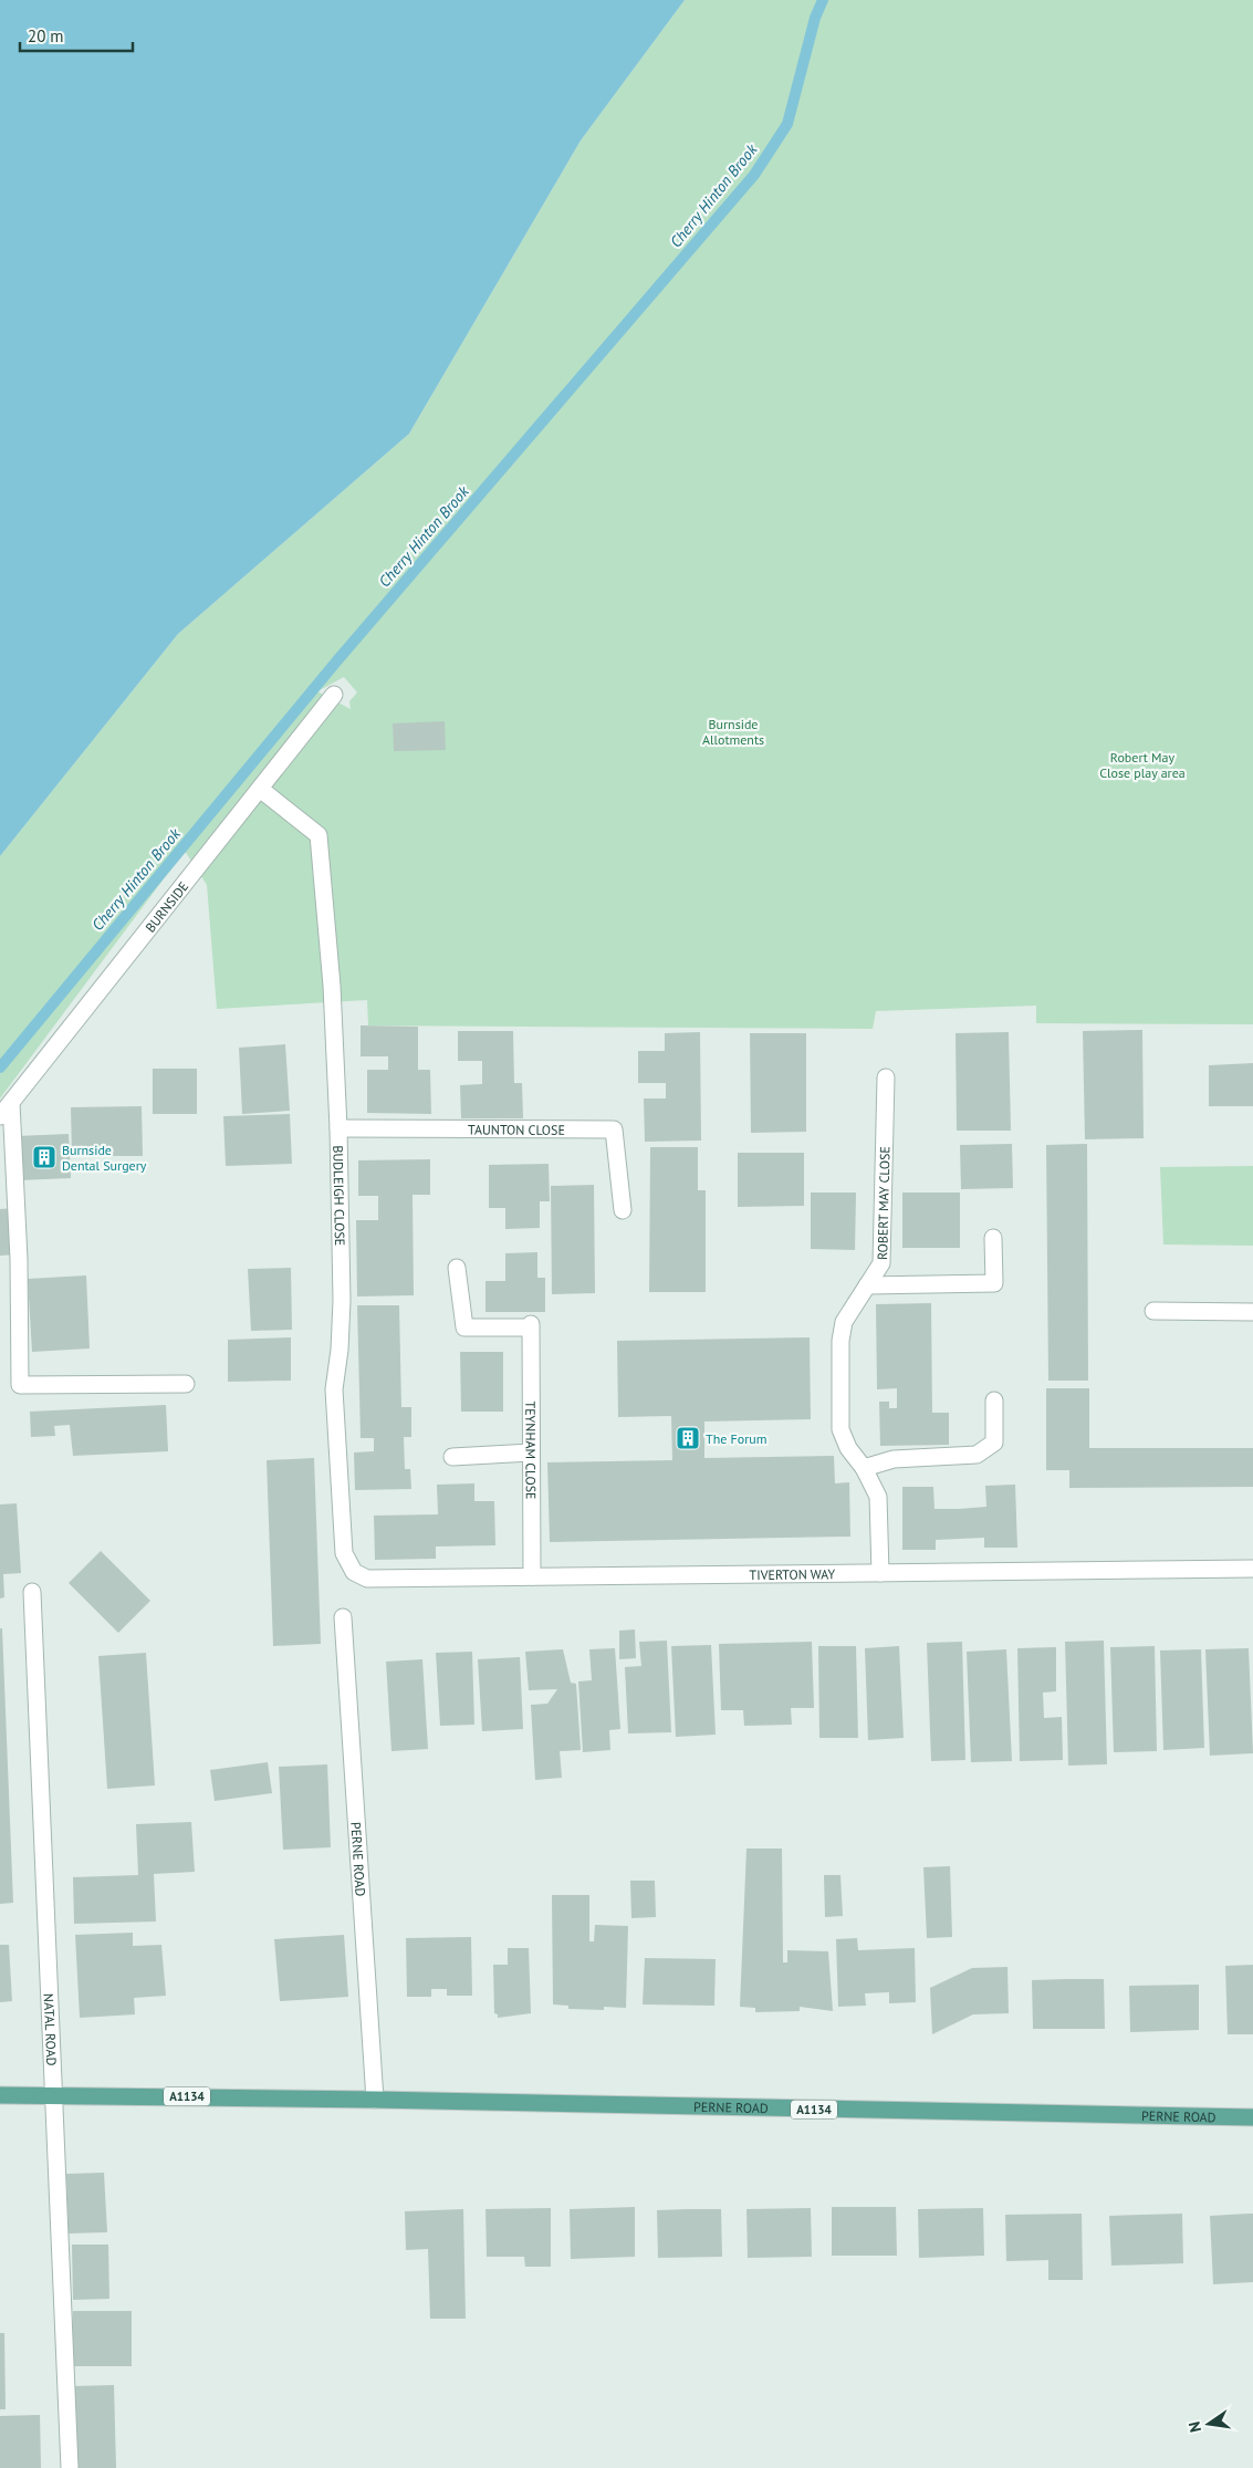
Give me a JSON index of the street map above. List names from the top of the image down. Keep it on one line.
{"streets":{"main road":["PERNE ROAD","A1134"],"street":["BURNSIDE","TAUNTON CLOSE","BUDLEIGH CLOSE","ROBERT MAY CLOSE","TEYNHAM CLOSE","TIVERTON WAY","NATAL ROAD"]},"crossings":[["BURNSIDE","BUDLEIGH CLOSE"],["TAUNTON CLOSE","BUDLEIGH CLOSE"],["BUDLEIGH CLOSE","TIVERTON WAY"],["ROBERT MAY CLOSE","TIVERTON WAY"],["TEYNHAM CLOSE","TIVERTON WAY"],["PERNE ROAD","NATAL ROAD"]],"water":["Cherry Hinton Brook"],"parks":["Burnside Allotments","Robert May Close play area"],"places":{"building":["Burnside Dental Surgery","The Forum"]},"scale_bar":"20 m","north":"left"}
